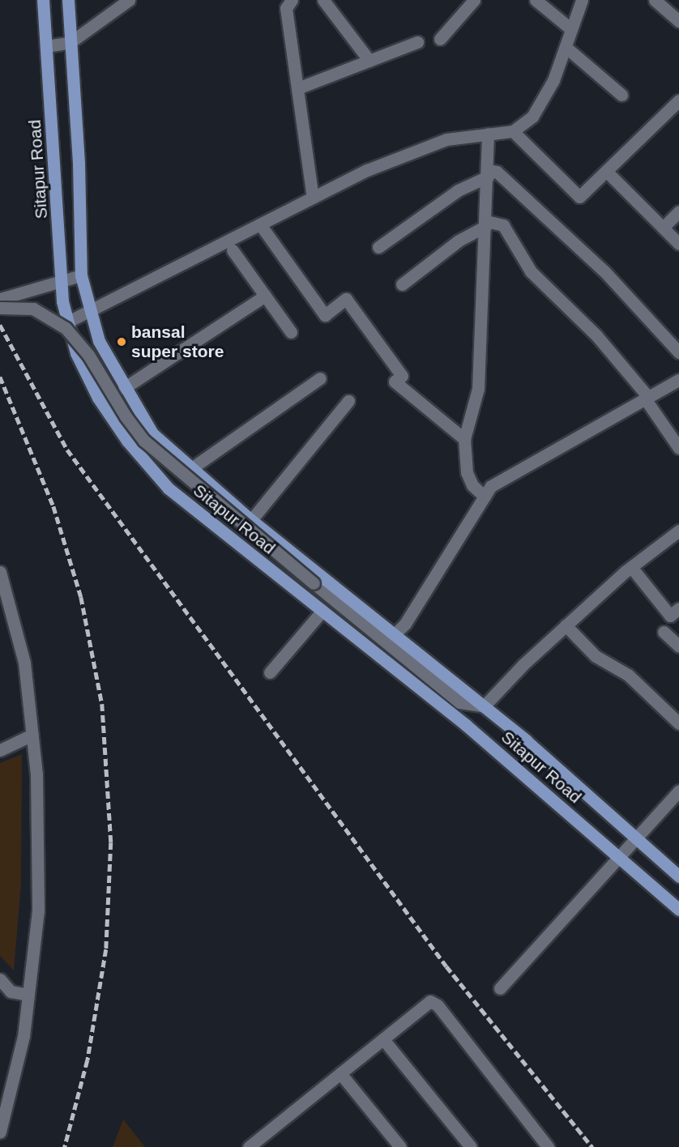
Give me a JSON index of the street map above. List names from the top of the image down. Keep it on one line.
{"streets":{"main road":["Sitapur Road"]},"places":["bansal super store"]}
